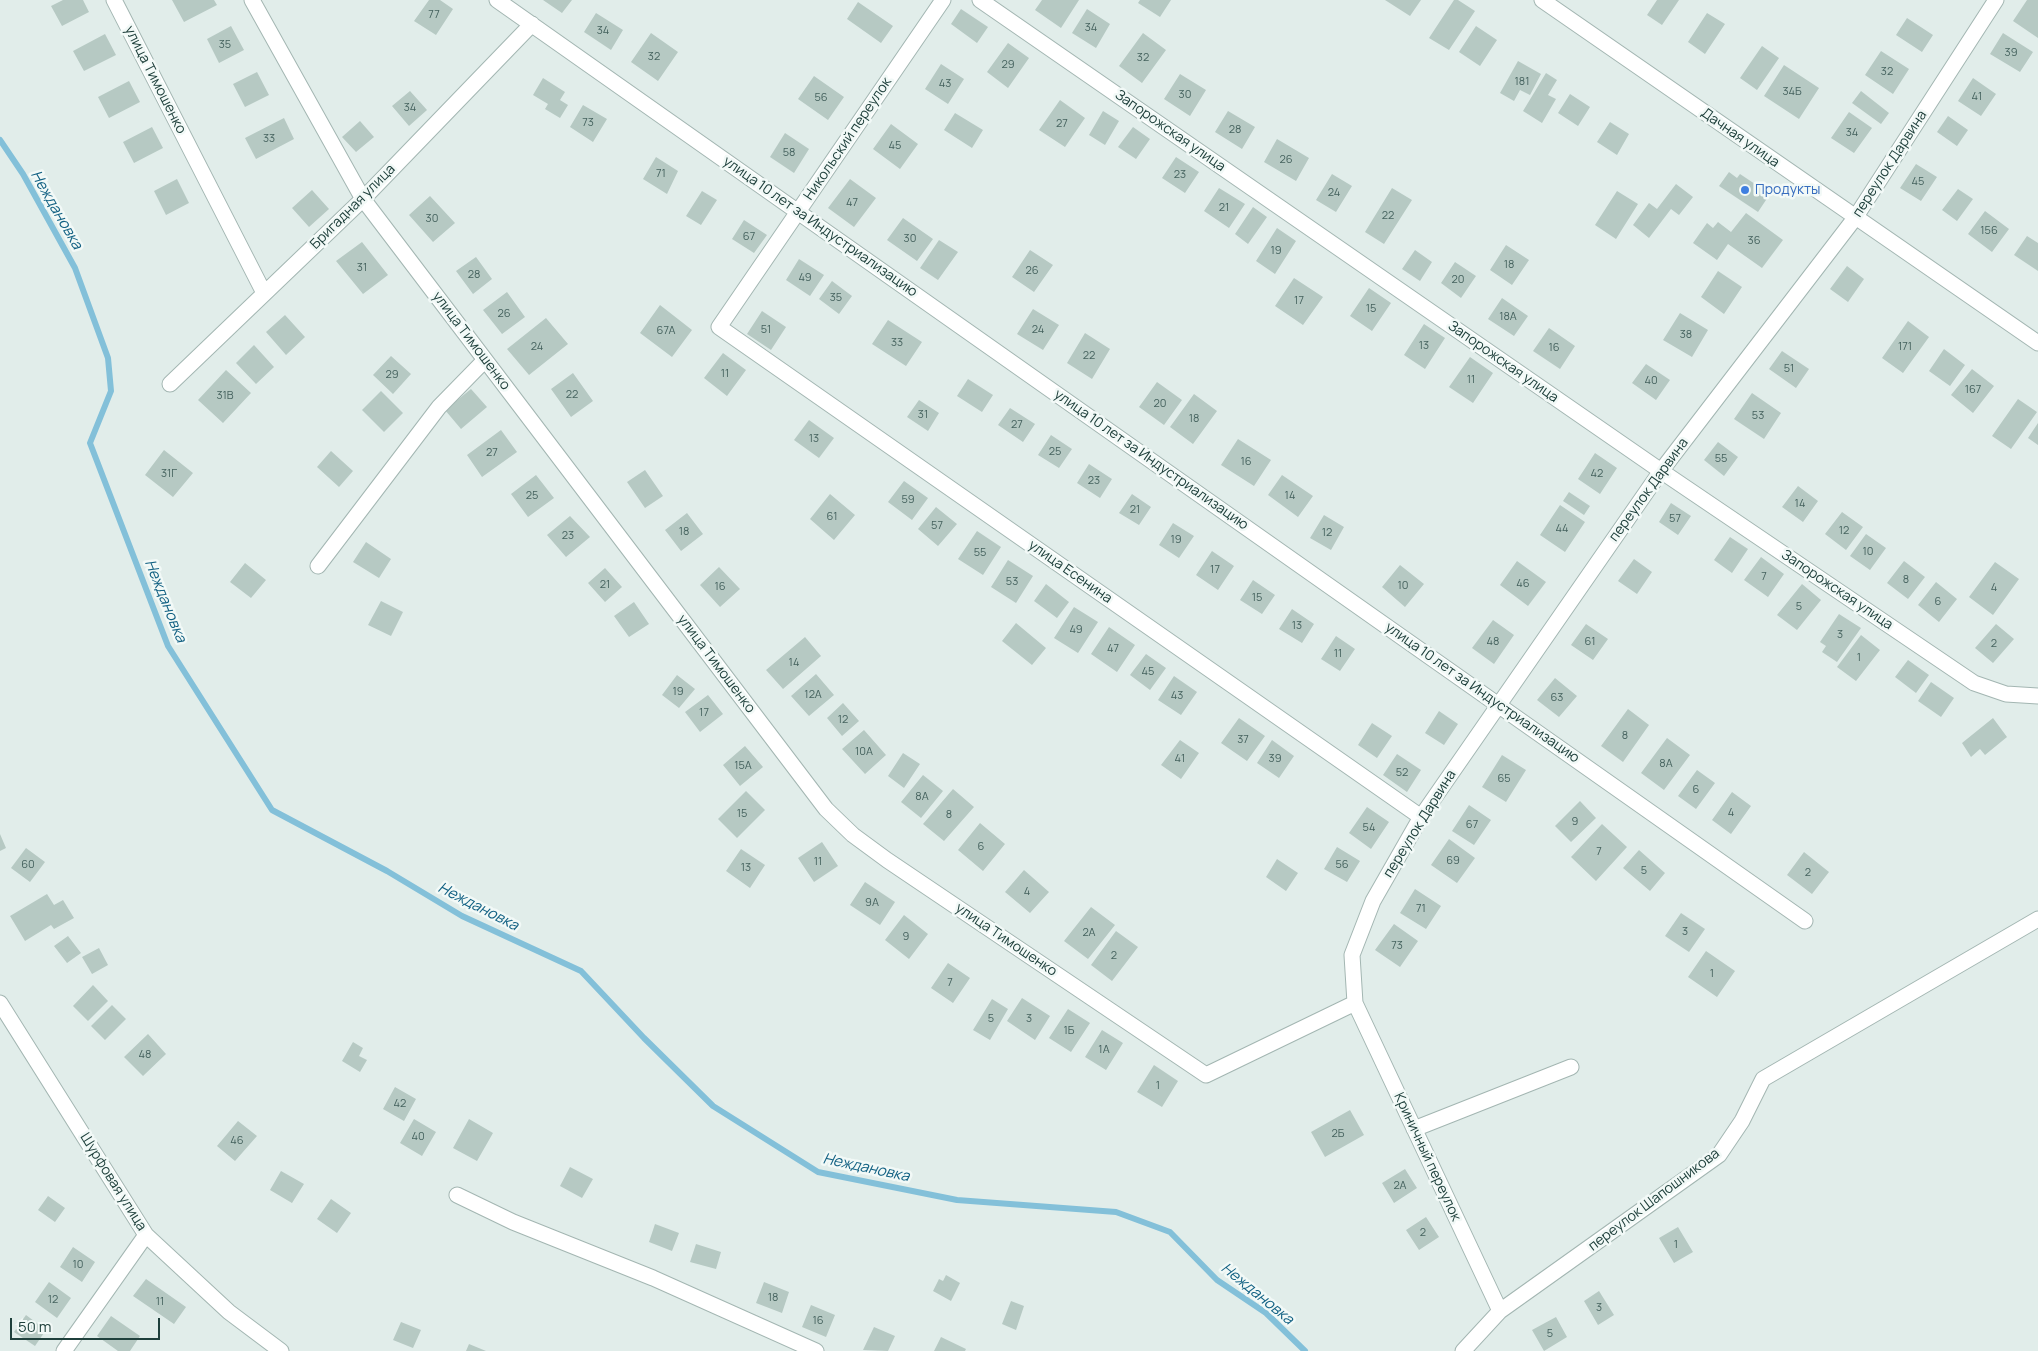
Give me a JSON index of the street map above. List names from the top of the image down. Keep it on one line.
{"streets":{"street":["улица Тимошенко","Запорожская улица","Дачная улица","Никольский переулок","переулок Дарвина","Бригадная улица","улица 10 лет за Индустриализацию","улица Есенина","Криничный переулок","Шурфовая улица","переулок Шапошникова"]},"crossings":[["улица Тимошенко","переулок Дарвина"],["улица Тимошенко","Бригадная улица"],["улица Тимошенко","Криничный переулок"],["Запорожская улица","переулок Дарвина"],["Дачная улица","переулок Дарвина"],["Никольский переулок","улица 10 лет за Индустриализацию"],["Никольский переулок","улица Есенина"],["переулок Дарвина","улица 10 лет за Индустриализацию"],["переулок Дарвина","улица Есенина"],["переулок Дарвина","Криничный переулок"],["Бригадная улица","улица 10 лет за Индустриализацию"],["Криничный переулок","переулок Шапошникова"]],"water":["Неждановка"],"places":["Продукты"],"house_numbers":["77","34","34","35","39","32","32","29","32","181","43","34Б","30","41","56","34","73","27","28","34","33","45","58","26","71","23","45","24","47","21","22","30","156","67","30","36","19","18","31","26","28","49","20","35","17","15","26","18А","51","24","67А","38","33","13","24","171","16","22","51","11","29","11","40","167","22","31В","20","31","53","18","27","13","25","27","55","16","31Г","42","23","25","14","59","14","21","61","57","57","44","12","18","12","23","19","10","55","17","7","8","53","46","21","10","16","4","15","6","5","13","49","3","48","61","2","47","11","1","14","45","19","12А","43","63","17","12","8","37","10А","41","39","8А","15А","52","65","6","8А","4","15","8","9","67","54","6","7","69","11","60","56","13","5","2","4","9А","71","3","2А","9","73","2","1","7","5","3","1Б","1А","48","1","42","2Б","40","46","2А","2","1","10","18","12","11","3","16","5"],"scale_bar":"50 m"}
